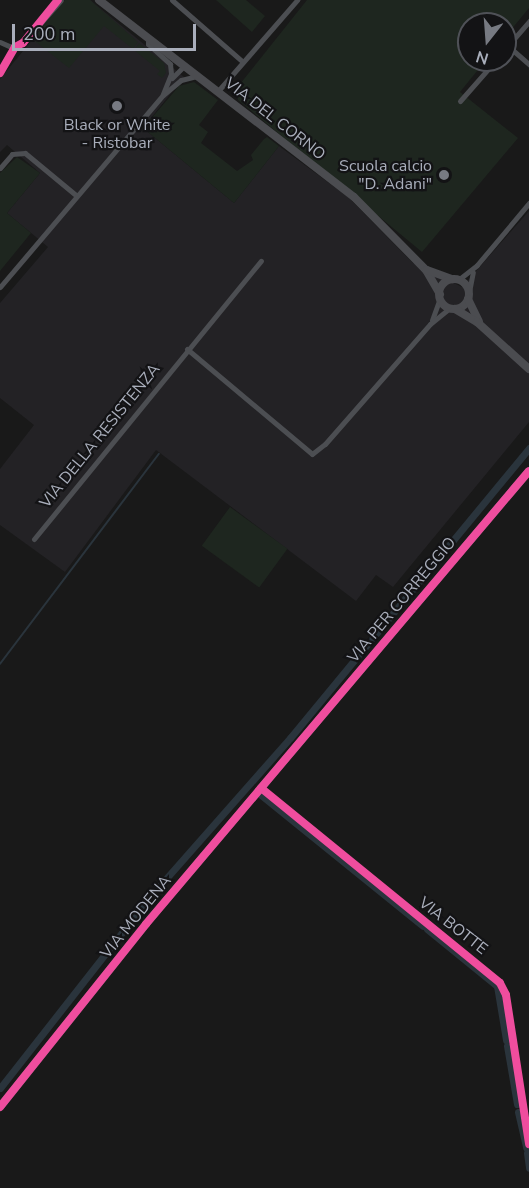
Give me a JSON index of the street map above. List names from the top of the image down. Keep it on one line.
{"streets":{"street":["VIA DEL CORNO","VIA DELLA RESISTENZA","VIA PER CORREGGIO","VIA MODENA","VIA BOTTE"]},"crossings":[["VIA PER CORREGGIO","VIA MODENA"],["VIA MODENA","VIA BOTTE"]],"places":["Black or White - Ristobar","Scuola calcio \"D. Adani\""],"scale_bar":"200 m","north":"bottom"}
